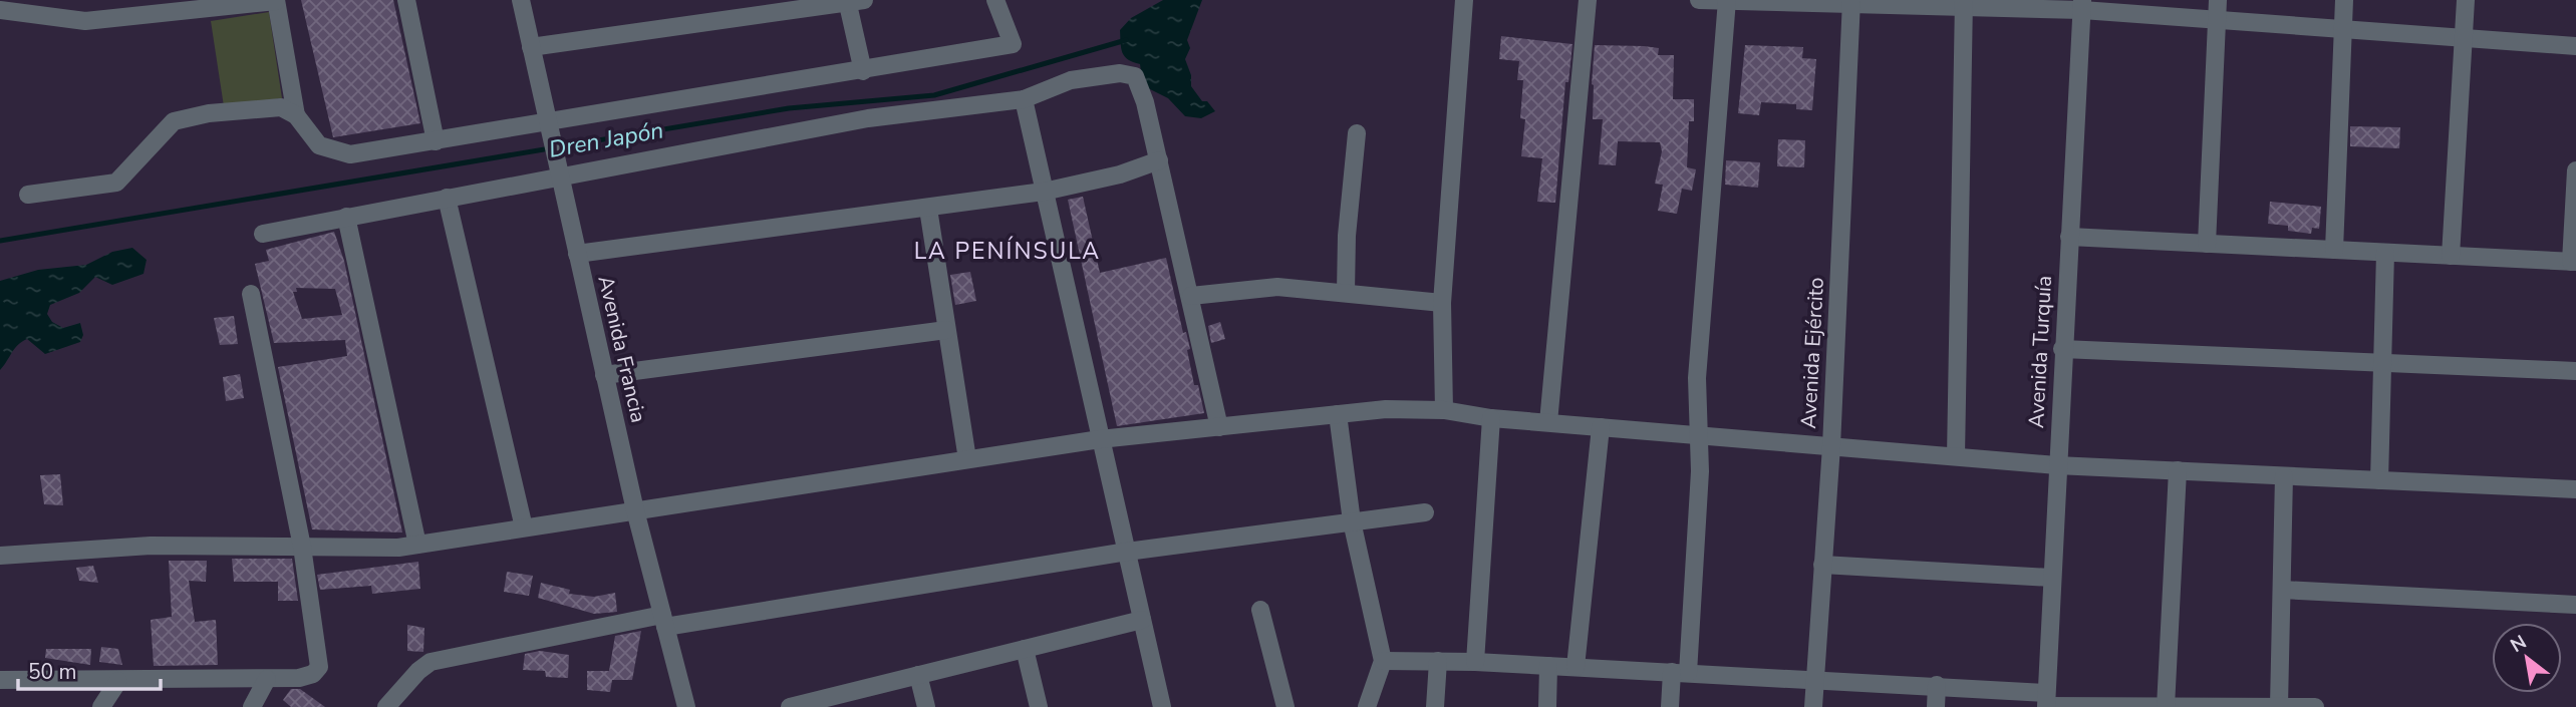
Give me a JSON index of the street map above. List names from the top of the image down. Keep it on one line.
{"streets":{"street":["Avenida Francia","Avenida Turquía","Avenida Ejército"]},"districts":["LA PENÍNSULA"],"water":["Dren Japón"],"scale_bar":"50 m","north":"top left"}
